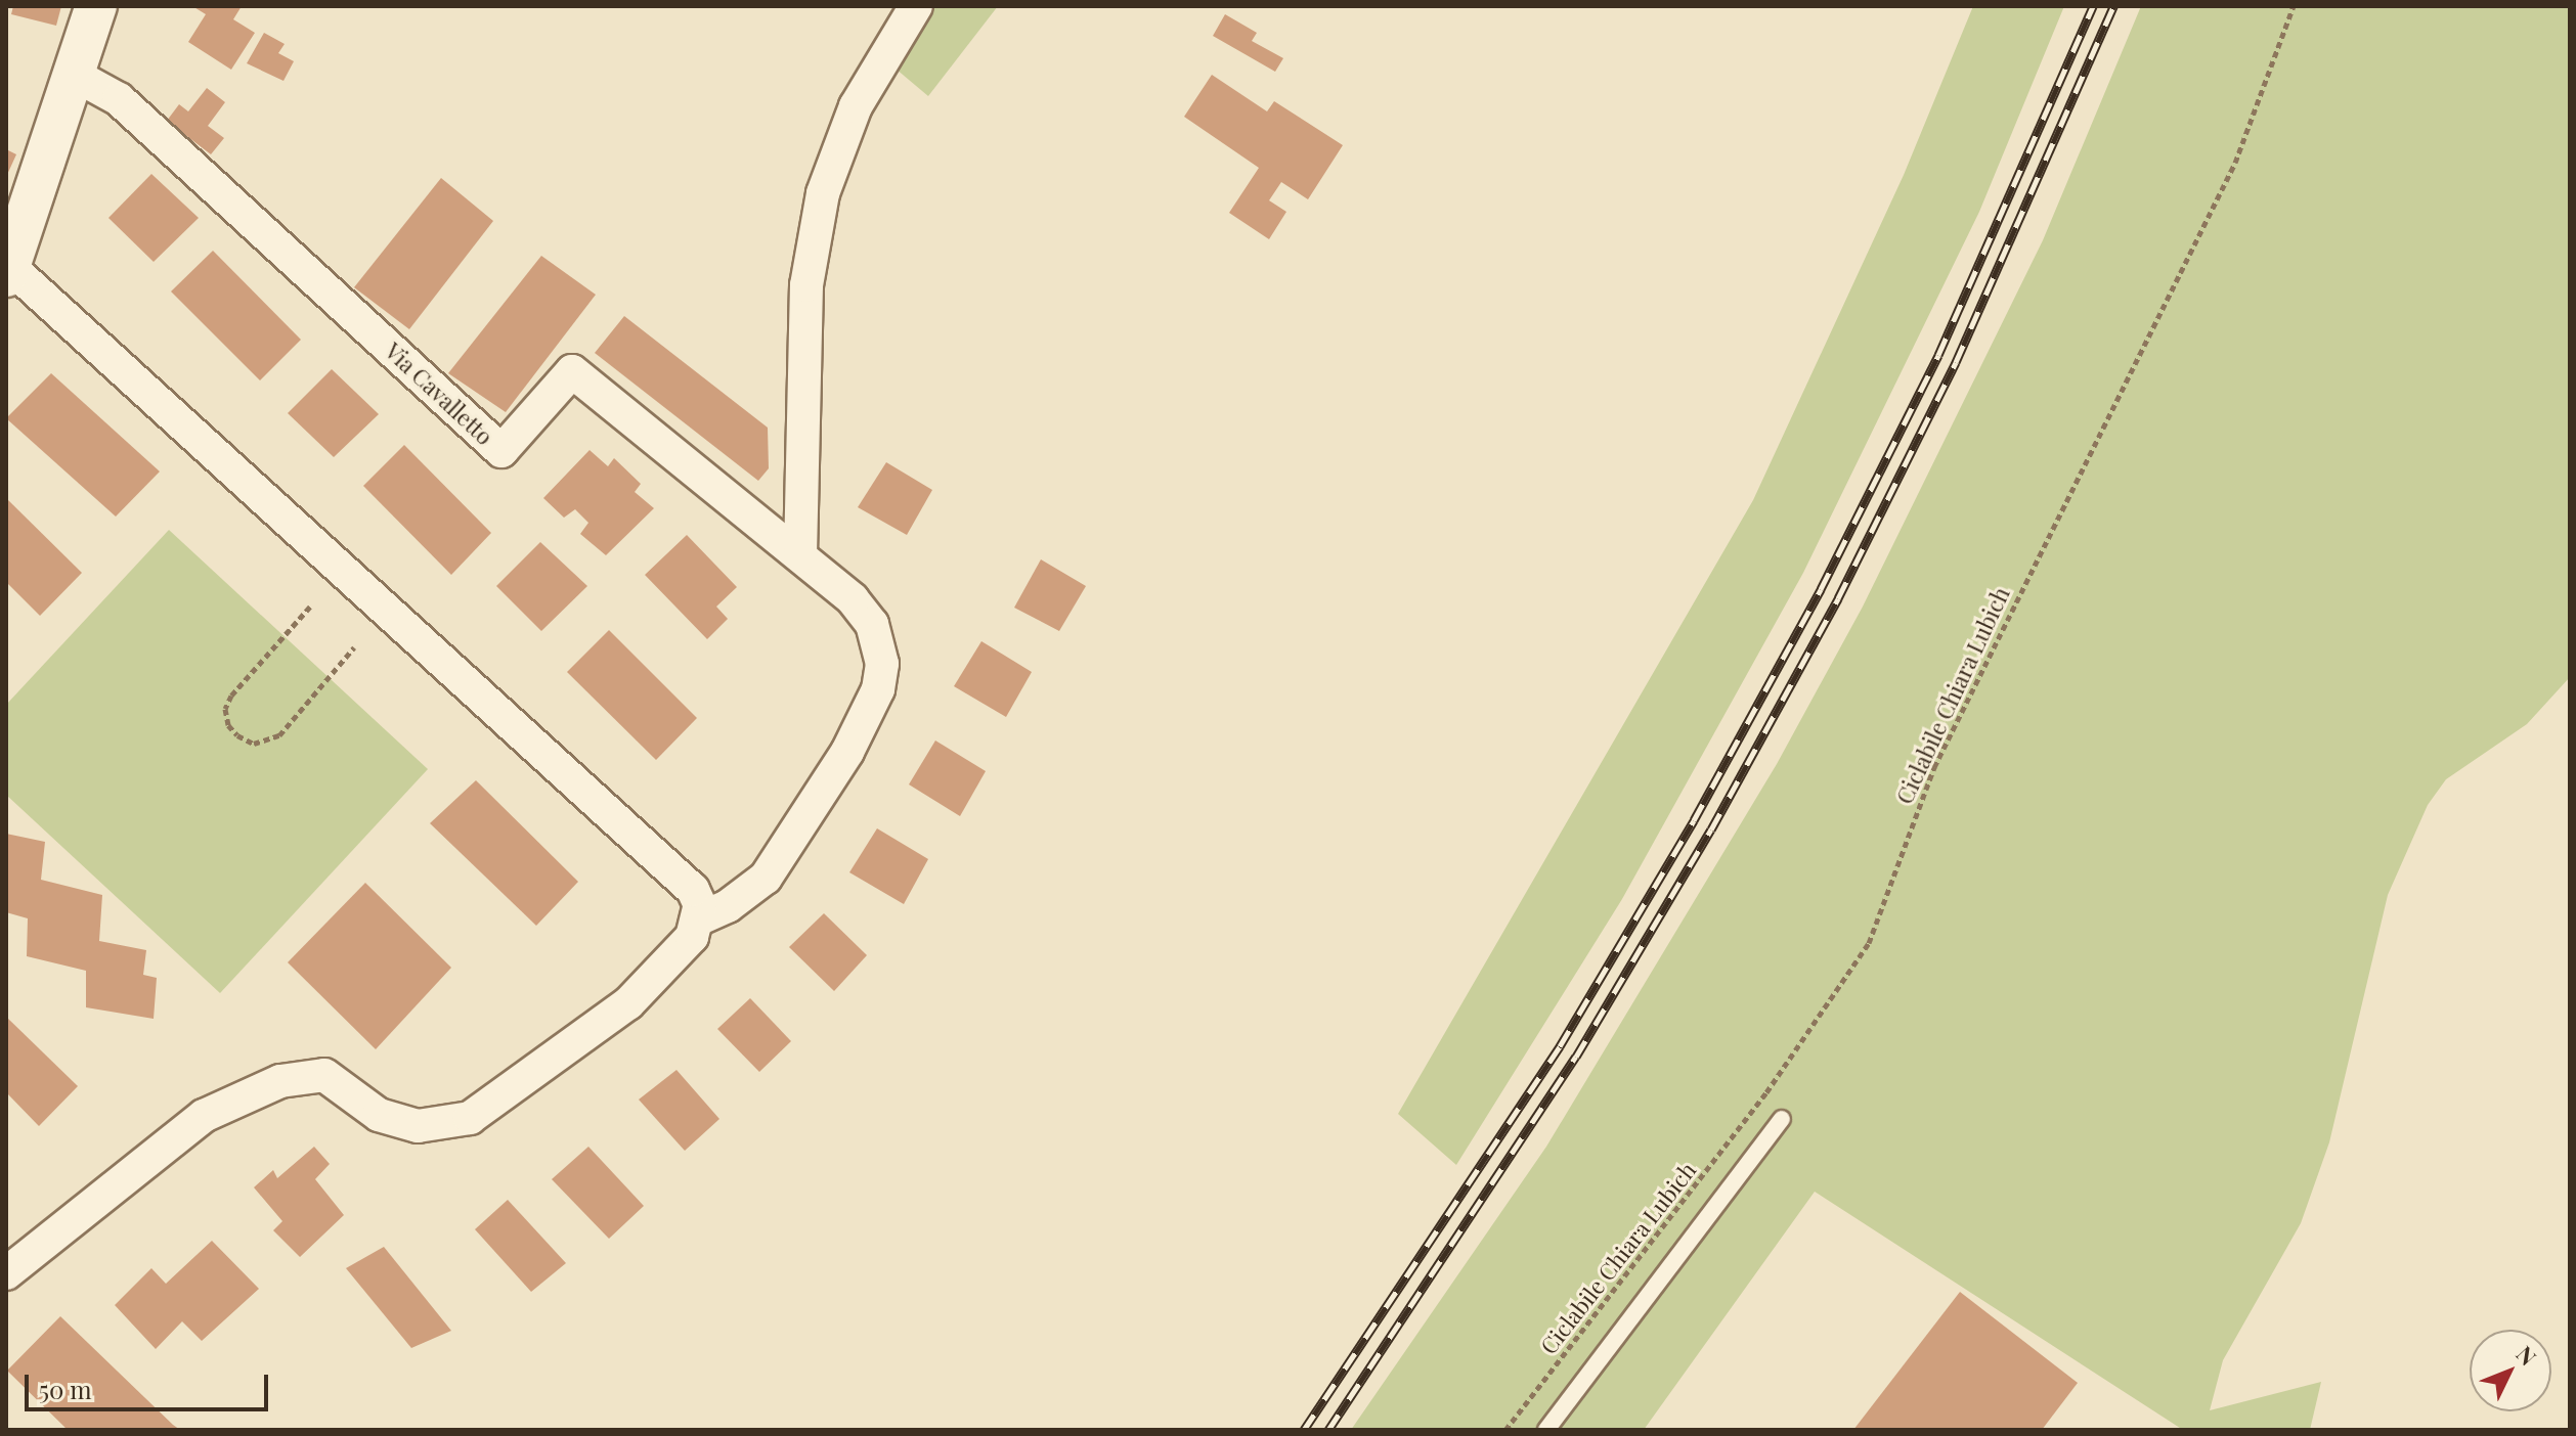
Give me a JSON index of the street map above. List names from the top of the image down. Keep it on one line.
{"streets":{"street":["Via Cavalletto"],"path":["Ciclabile Chiara Lubich"]},"scale_bar":"50 m","north":"top right"}
